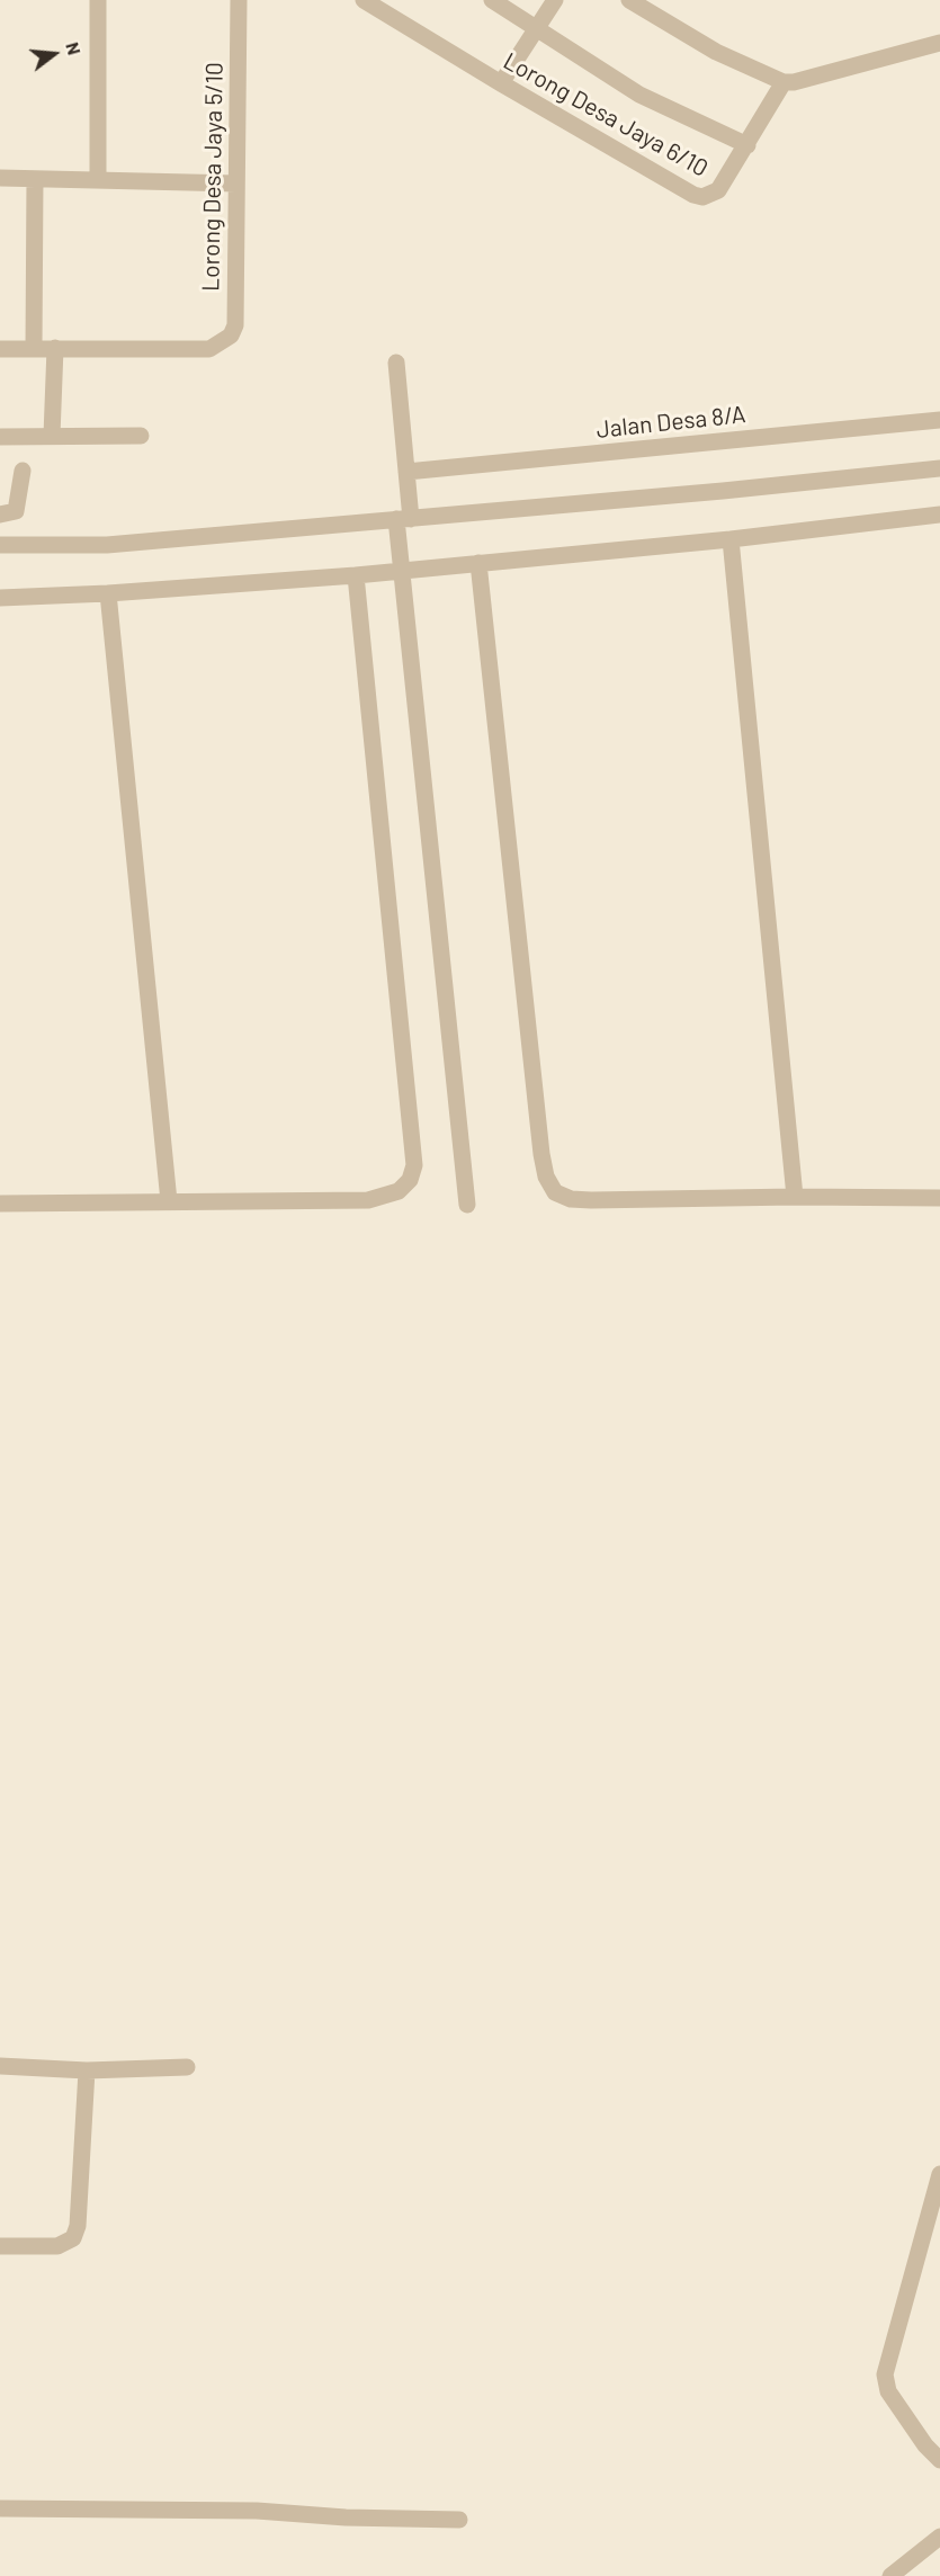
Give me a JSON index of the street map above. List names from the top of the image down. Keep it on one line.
{"streets":{"street":["Lorong Desa Jaya 6/10","Lorong Desa Jaya 5/10","Jalan Desa 8/A"]},"north":"right"}
